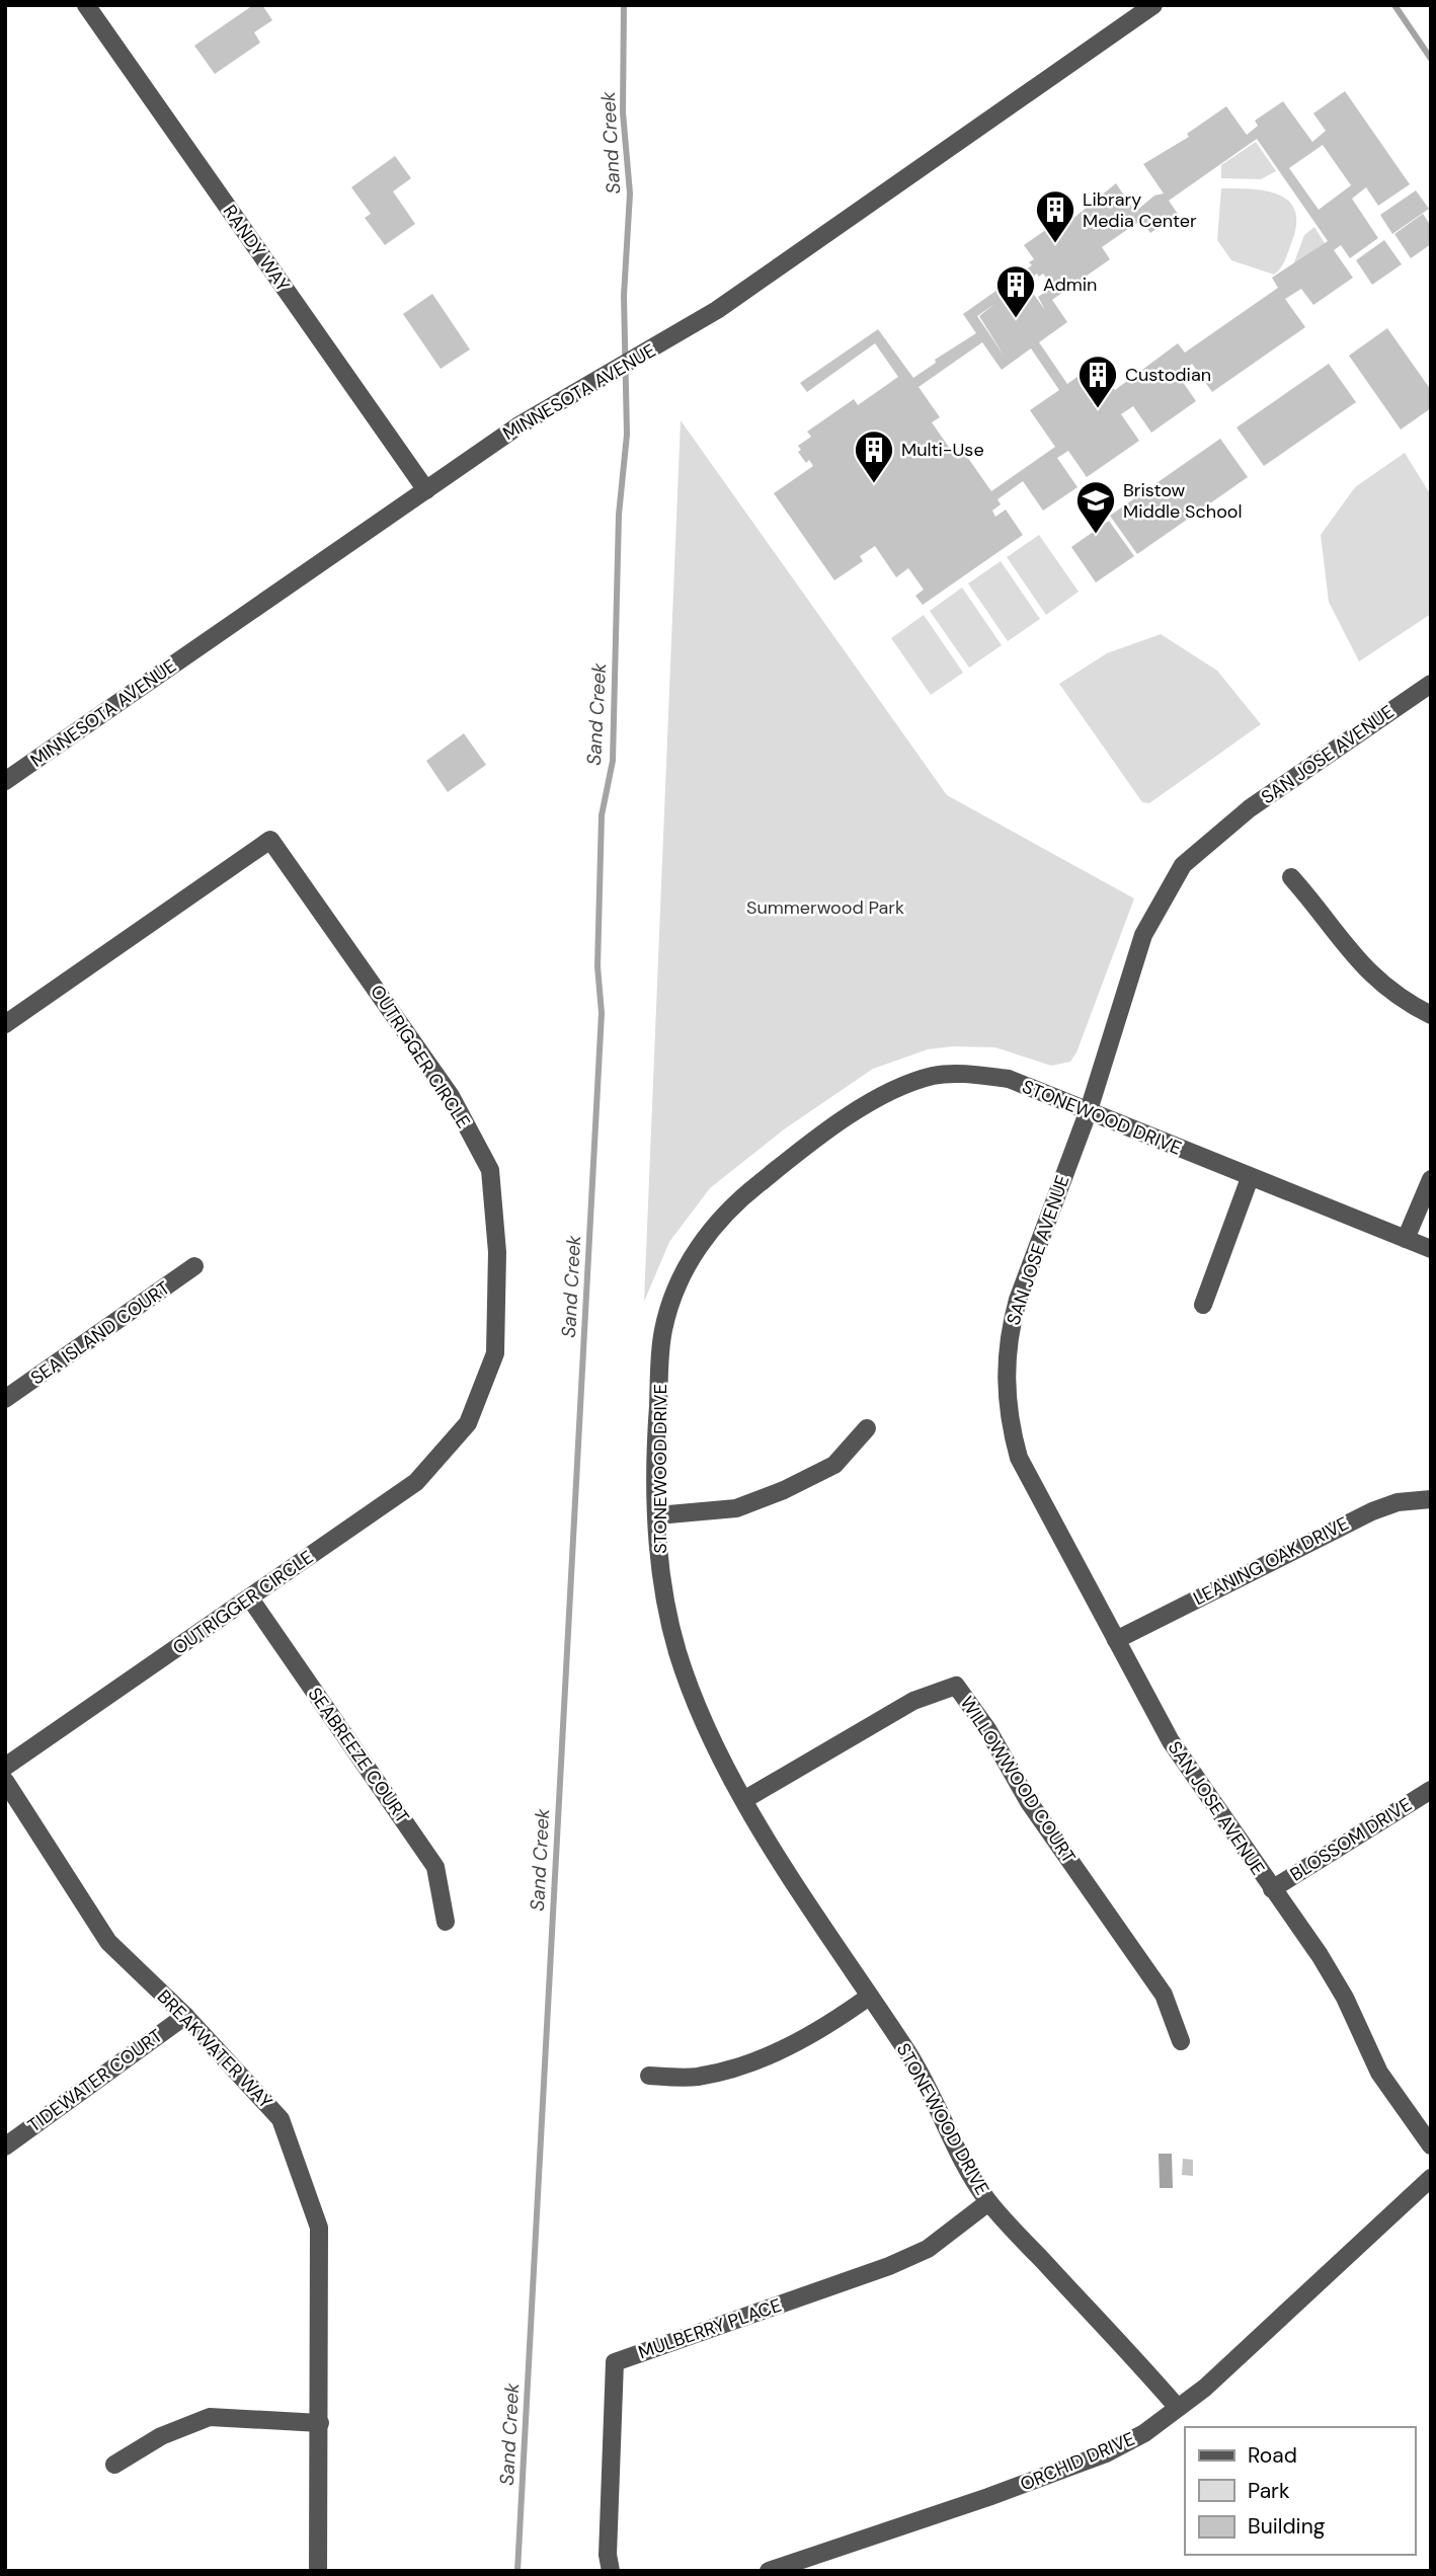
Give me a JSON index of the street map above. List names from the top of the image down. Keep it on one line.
{"streets":{"street":["RANDY WAY","MINNESOTA AVENUE","SAN JOSE AVENUE","OUTRIGGER CIRCLE","STONEWOOD DRIVE","SEA ISLAND COURT","LEANING OAK DRIVE","SEABREEZE COURT","WILLOWWOOD COURT","BLOSSOM DRIVE","BREAKWATER WAY","TIDEWATER COURT","MULBERRY PLACE","ORCHID DRIVE"]},"crossings":[["RANDY WAY","MINNESOTA AVENUE"],["SAN JOSE AVENUE","STONEWOOD DRIVE"],["SAN JOSE AVENUE","LEANING OAK DRIVE"],["SAN JOSE AVENUE","BLOSSOM DRIVE"],["OUTRIGGER CIRCLE","SEABREEZE COURT"],["STONEWOOD DRIVE","WILLOWWOOD COURT"],["STONEWOOD DRIVE","MULBERRY PLACE"],["STONEWOOD DRIVE","ORCHID DRIVE"],["BREAKWATER WAY","TIDEWATER COURT"]],"water":["Sand Creek"],"parks":["Summerwood Park"],"places":{"building":["Library Media Center","Admin","Custodian","Multi-Use"],"school or university":["Bristow Middle School"]},"legend":["Road","Park","Building"]}
